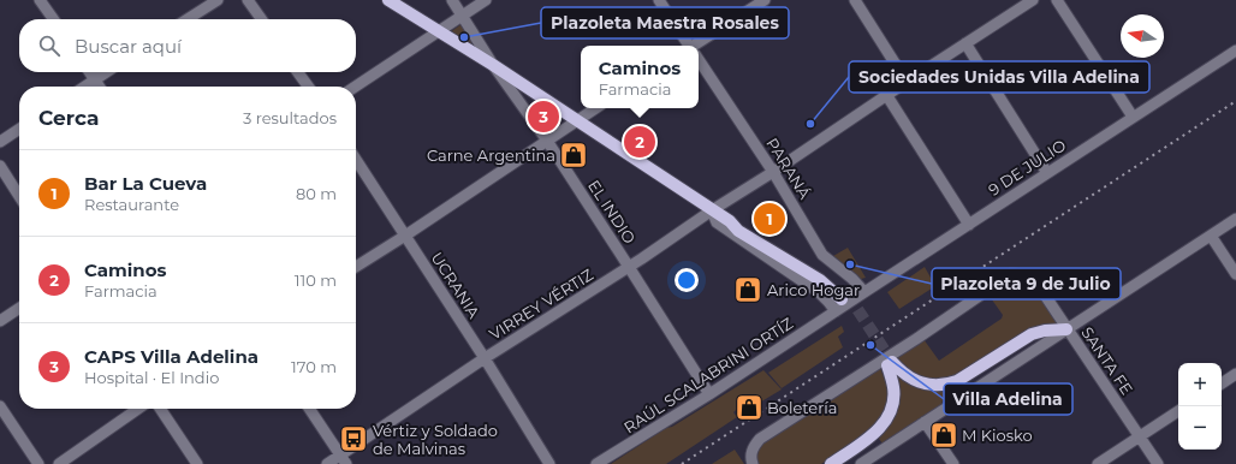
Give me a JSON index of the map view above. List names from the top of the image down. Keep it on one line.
{"streets":{"street":["9 DE JULIO","PARANÁ","EL INDIO","UCRANIA","VIRREY VÉRTIZ","SANTA FE","RAÚL SCALABRINI ORTÍZ"]},"crossings":[["9 DE JULIO","PARANÁ"],["9 DE JULIO","RAÚL SCALABRINI ORTÍZ"],["PARANÁ","VIRREY VÉRTIZ"],["EL INDIO","VIRREY VÉRTIZ"],["EL INDIO","RAÚL SCALABRINI ORTÍZ"],["UCRANIA","VIRREY VÉRTIZ"]],"places":{"other":["Plazoleta Maestra Rosales","Sociedades Unidas Villa Adelina","Plazoleta 9 de Julio","Villa Adelina"],"shop":["Carne Argentina","Arico Hogar","Boletería","M Kiosko"],"bus stop":["Vértiz y Soldado de Malvinas"]},"north":"left","page":{"search":"Buscar aquí","popup":["Caminos","Farmacia"],"heading":["Cerca","3 resultados"],"pins":["3","2","1"],"list":[{"mark":"1","name":"Bar La Cueva","note":"Restaurante","value":"80 m"},{"mark":"2","name":"Caminos","note":"Farmacia","value":"110 m"},{"mark":"3","name":"CAPS Villa Adelina","note":"Hospital · El Indio","value":"170 m"}],"map_buttons":["+","−"]}}
